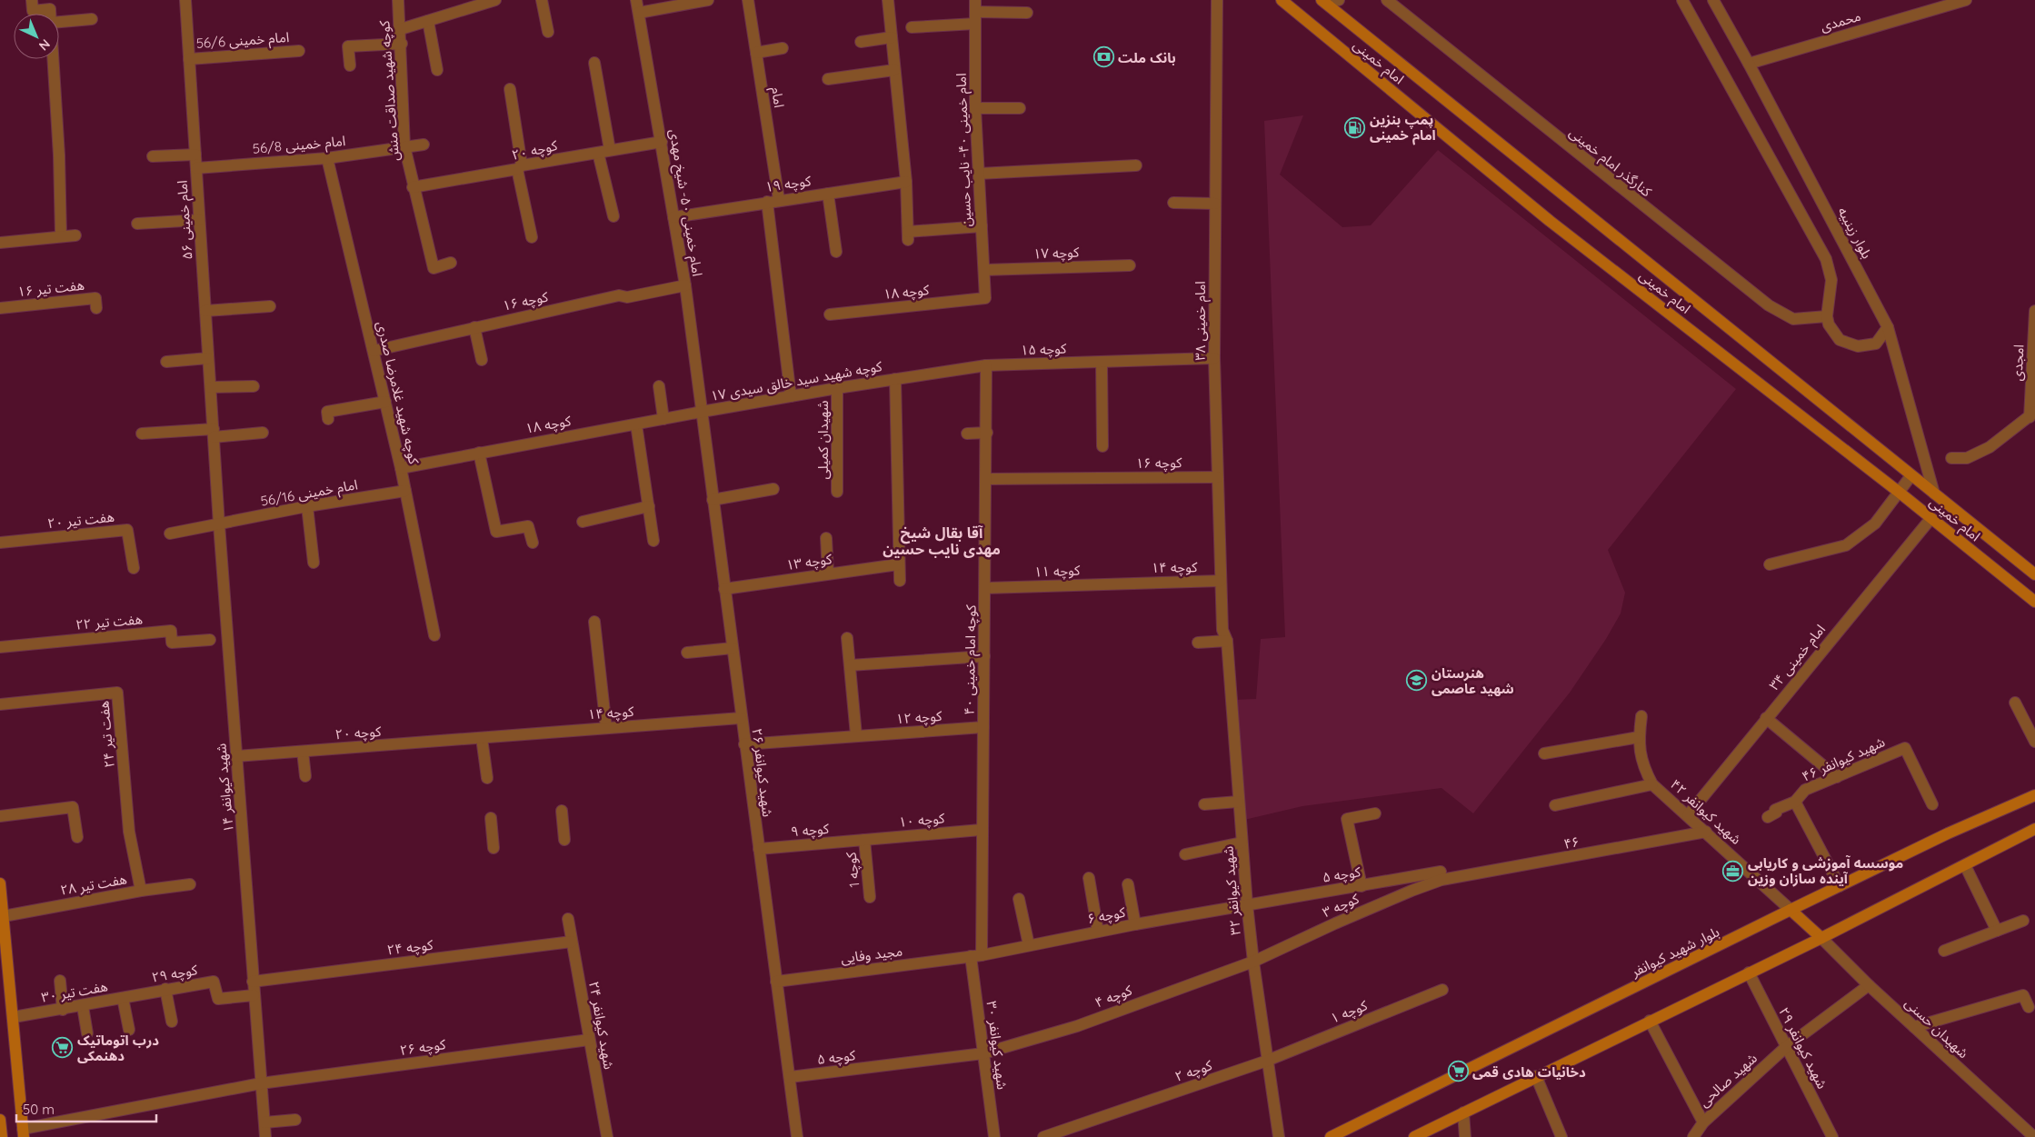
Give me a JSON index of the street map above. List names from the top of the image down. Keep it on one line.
{"streets":{"main road":["امام خمینی","بلوار شهید کیوانفر"],"street":["محمدی","امام خمینی 56/6","کوچه شهید صداقت منش","امام","امام خمینی 56/8","کوچه ۲۰","امام خمینی ۴۰- نایب حسین","کنارگذر امام خمینی","کوچه ۱۹","امام خمینی ۵۰- شیخ مهدی","امام خمینی ۵۶","بلوار زینبیه","کوچه ۱۷","هفت تیر ۱۶","کوچه ۱۸","کوچه ۱۶","امام خمینی ۳۸","کوچه ۱۵","امجدی","کوچه شهید سید خالق سیدی ۱۷","کوچه شهید غلامرضا صدری","شهیدان کمیلی","امام خمینی 56/16","هفت تیر ۲۰","کوچه ۱۳","کوچه ۱۴","کوچه ۱۱","هفت تیر ۲۲","امام خمینی ۳۴","کوچه امام خمینی ۴۰","کوچه ۱۲","هفت تیر ۲۴","شهید کیوانفر ۴۶","شهید کیوانفر ۲۶","شهید کیوانفر ۱۴","شهید کیوانفر ۴۲","کوچه ۱۰","کوچه ۹","۴۶","کوچه 1","کوچه ۵","هفت تیر ۲۸","شهید کیوانفر ۳۲","کوچه ۳","کوچه ۶","کوچه ۲۴","مجید وفایی","کوچه ۲۹","هفت تیر ۳۰","کوچه ۴","کوچه ۱","شهید کیوانفر ۲۴","شهیدان حسنی","شهید کیوانفر ۳۰","کوچه ۲۶","شهید کیوانفر ۲۹","کوچه ۲","شهید صالحی"]},"crossings":[["محمدی","بلوار زینبیه"],["امام خمینی 56/6","امام خمینی ۵۶"],["امام خمینی","بلوار زینبیه"],["امام خمینی","امام خمینی ۳۴"],["کوچه شهید صداقت منش","امام خمینی 56/8"],["کوچه شهید صداقت منش","کوچه ۲۰"],["امام","کوچه ۱۹"],["امام خمینی 56/8","امام خمینی ۵۶"],["امام خمینی 56/8","کوچه شهید غلامرضا صدری"],["کوچه ۲۰","امام خمینی ۵۰- شیخ مهدی"],["کوچه ۲۰","کوچه ۱۴"],["کوچه ۲۰","شهید کیوانفر ۱۴"],["امام خمینی ۴۰- نایب حسین","کوچه ۱۷"],["امام خمینی ۴۰- نایب حسین","کوچه ۱۸"],["کوچه ۱۹","امام خمینی ۵۰- شیخ مهدی"],["امام خمینی ۵۰- شیخ مهدی","کوچه ۱۸"],["امام خمینی ۵۰- شیخ مهدی","کوچه ۱۶"],["امام خمینی ۵۰- شیخ مهدی","کوچه شهید سید خالق سیدی ۱۷"],["امام خمینی ۵۰- شیخ مهدی","شهید کیوانفر ۲۶"],["امام خمینی ۵۶","شهید کیوانفر ۱۴"],["کوچه ۱۸","کوچه شهید سید خالق سیدی ۱۷"],["کوچه ۱۸","کوچه شهید غلامرضا صدری"],["کوچه ۱۸","شهید کیوانفر ۲۶"],["کوچه ۱۶","امام خمینی ۳۸"],["کوچه ۱۶","کوچه شهید غلامرضا صدری"],["کوچه ۱۶","کوچه امام خمینی ۴۰"],["امام خمینی ۳۸","کوچه ۱۴"],["امام خمینی ۳۸","شهید کیوانفر ۳۲"],["کوچه ۱۵","کوچه شهید سید خالق سیدی ۱۷"],["کوچه ۱۵","کوچه امام خمینی ۴۰"],["کوچه شهید سید خالق سیدی ۱۷","شهیدان کمیلی"],["کوچه شهید سید خالق سیدی ۱۷","شهید کیوانفر ۲۶"],["کوچه شهید غلامرضا صدری","امام خمینی 56/16"],["امام خمینی 56/16","شهید کیوانفر ۱۴"],["کوچه ۱۳","شهید کیوانفر ۲۶"],["کوچه ۱۴","کوچه ۱۱"],["کوچه ۱۴","شهید کیوانفر ۲۶"],["کوچه ۱۱","کوچه امام خمینی ۴۰"],["امام خمینی ۳۴","شهید کیوانفر ۴۲"],["کوچه امام خمینی ۴۰","کوچه ۱۲"],["کوچه امام خمینی ۴۰","کوچه ۱۰"],["کوچه امام خمینی ۴۰","کوچه ۶"],["کوچه امام خمینی ۴۰","مجید وفایی"],["کوچه امام خمینی ۴۰","شهید کیوانفر ۳۰"],["هفت تیر ۲۴","هفت تیر ۲۸"],["شهید کیوانفر ۲۶","کوچه ۹"],["شهید کیوانفر ۲۶","کوچه ۵"],["شهید کیوانفر ۲۶","مجید وفایی"],["شهید کیوانفر ۱۴","کوچه ۲۴"],["شهید کیوانفر ۱۴","کوچه ۲۹"],["شهید کیوانفر ۱۴","کوچه ۲۶"],["شهید کیوانفر ۴۲","۴۶"],["شهید کیوانفر ۴۲","بلوار شهید کیوانفر"],["کوچه ۱۰","کوچه ۹"],["کوچه ۱۰","کوچه 1"],["کوچه ۹","کوچه 1"],["۴۶","کوچه ۵"],["۴۶","کوچه ۳"],["کوچه ۵","شهید کیوانفر ۳۲"],["کوچه ۵","کوچه ۳"],["کوچه ۵","کوچه ۶"],["کوچه ۵","کوچه ۴"],["کوچه ۵","شهید کیوانفر ۳۰"],["شهید کیوانفر ۳۲","کوچه ۳"],["شهید کیوانفر ۳۲","کوچه ۶"],["شهید کیوانفر ۳۲","کوچه ۴"],["شهید کیوانفر ۳۲","کوچه ۱"],["شهید کیوانفر ۳۲","کوچه ۲"],["کوچه ۳","کوچه ۴"],["کوچه ۶","مجید وفایی"],["کوچه ۶","شهید کیوانفر ۳۰"],["کوچه ۲۴","شهید کیوانفر ۲۴"],["مجید وفایی","شهید کیوانفر ۳۰"],["کوچه ۲۹","هفت تیر ۳۰"],["کوچه ۴","شهید کیوانفر ۳۰"],["کوچه ۱","کوچه ۲"],["شهید کیوانفر ۲۴","کوچه ۲۶"],["شهیدان حسنی","شهید صالحی"],["شهید کیوانفر ۲۹","شهید صالحی"]],"districts":["آقا بقال شیخ مهدی نایب حسین"],"places":{"bank":["بانک ملت"],"fuel station":["پمپ بنزین امام خمینی"],"school or university":["هنرستان شهید عاصمی"],"office":["موسسه آموزشی و کاریابی آینده سازان وزین"],"supermarket":["درب اتوماتیک دهنمکی","دخانیات هادی قمی"]},"scale_bar":"50 m","north":"bottom right"}
